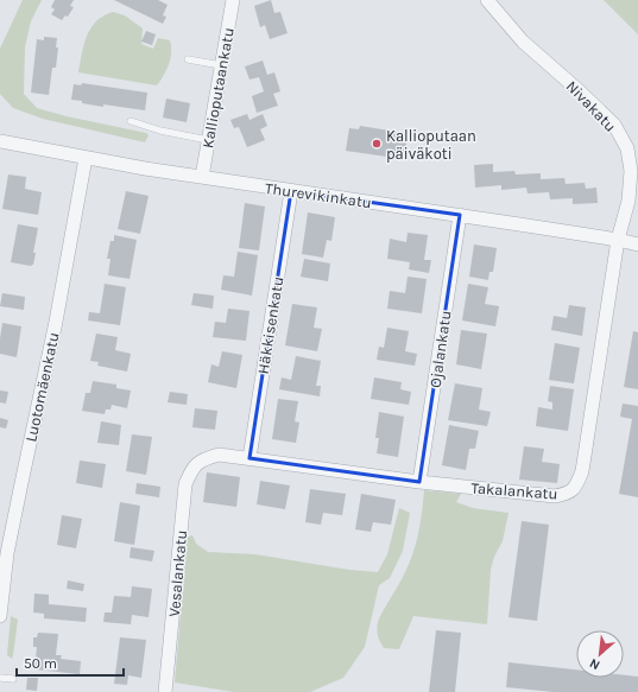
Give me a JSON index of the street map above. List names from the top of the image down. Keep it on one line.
{"streets":{"street":["Kallioputaankatu","Nivakatu","Thurevikinkatu","Häkkisenkatu","Ojalankatu","Luotomäenkatu","Takalankatu","Vesalankatu"]},"crossings":[["Kallioputaankatu","Thurevikinkatu"],["Nivakatu","Thurevikinkatu"],["Nivakatu","Takalankatu"],["Thurevikinkatu","Häkkisenkatu"],["Thurevikinkatu","Ojalankatu"],["Thurevikinkatu","Luotomäenkatu"],["Thurevikinkatu","Takalankatu"],["Häkkisenkatu","Takalankatu"],["Ojalankatu","Takalankatu"],["Takalankatu","Vesalankatu"]],"places":["Kallioputaan päiväkoti"],"scale_bar":"50 m","north":"bottom left"}
